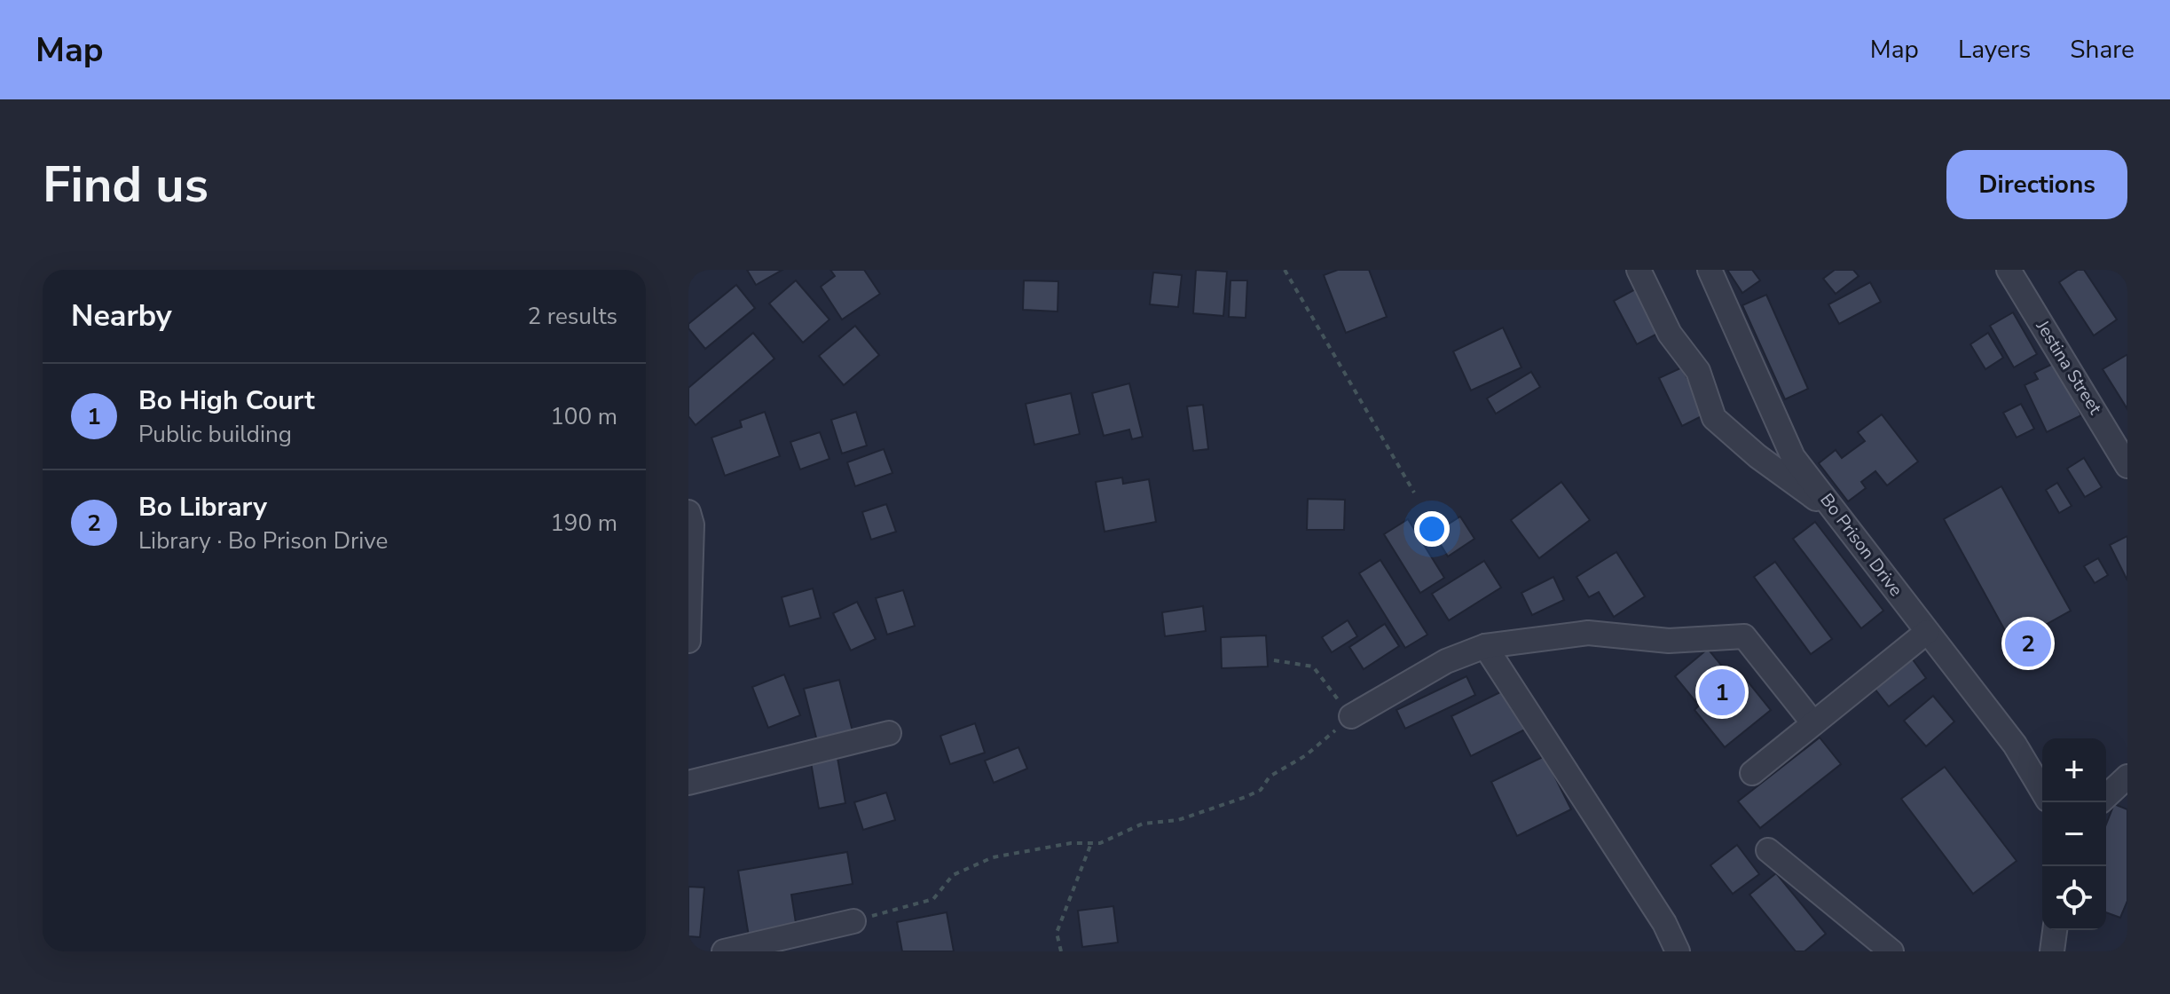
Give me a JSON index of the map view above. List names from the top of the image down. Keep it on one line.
{"streets":{"street":["Jestina Street","Bo Prison Drive"]},"page":{"header":"Map","nav":["Map","Layers","Share"],"buttons":"Directions","title":"Find us","heading":["Nearby","2 results"],"list":[{"mark":"1","name":"Bo High Court","note":"Public building","value":"100 m"},{"mark":"2","name":"Bo Library","note":"Library · Bo Prison Drive","value":"190 m"}],"pins":["2","1"],"map_buttons":["+","−"]}}
